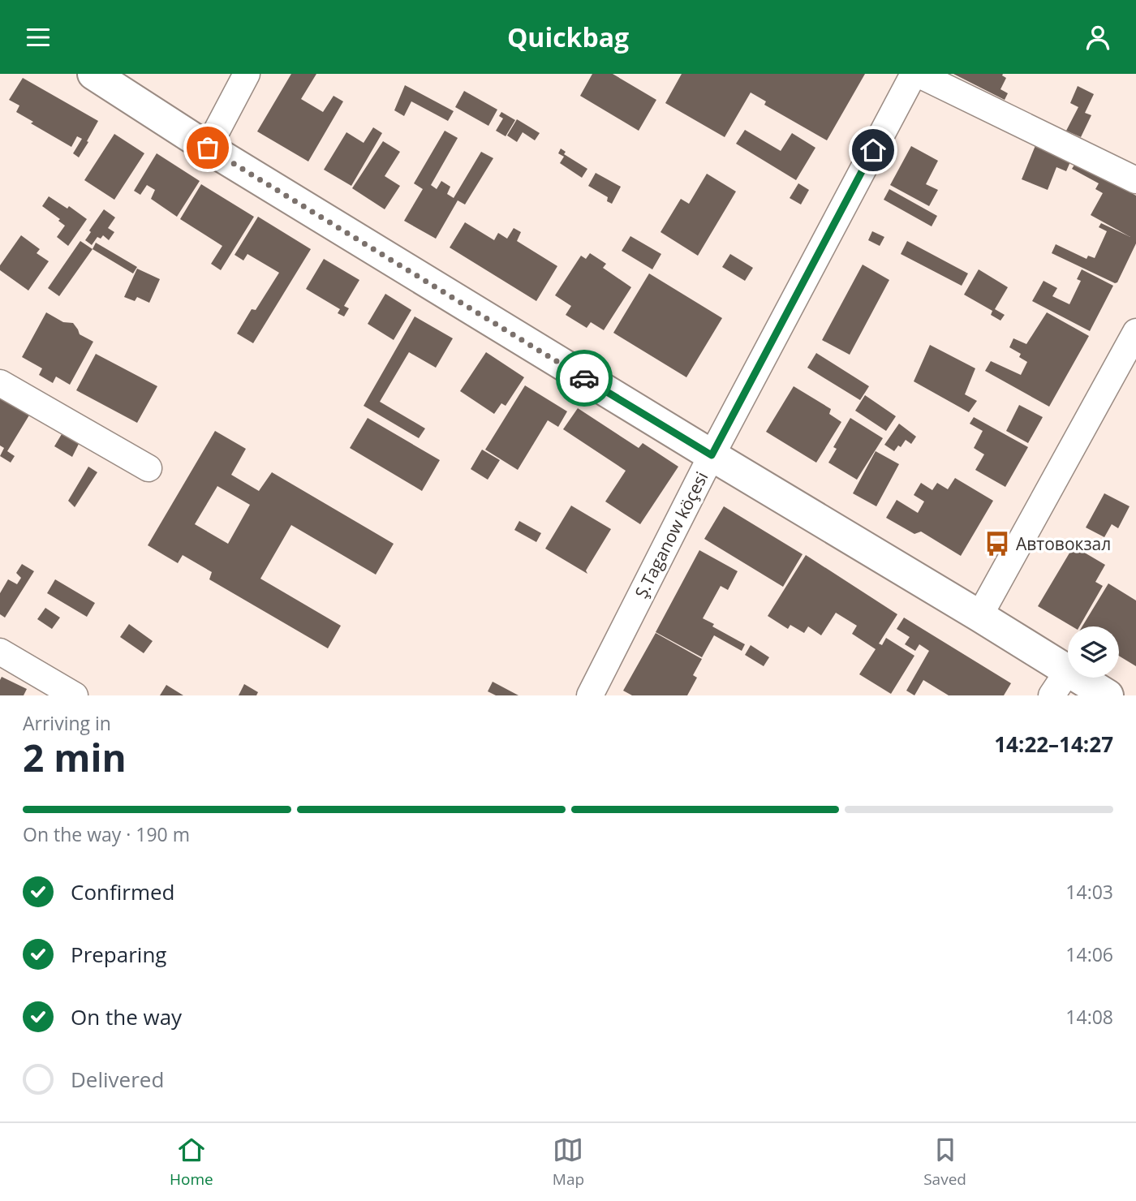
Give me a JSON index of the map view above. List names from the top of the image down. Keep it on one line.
{"streets":{"street":["Ş.Taganow köçesi"]},"places":{"bus stop":["Автовокзал"]},"page":{"header":"Quickbag","heading":["2 min","Arriving in","14:22–14:27"],"bar":"On the way · 190 m","list":[["Confirmed","14:03"],["Preparing","14:06"],["On the way","14:08"],"Delivered"],"tabs":["Home","Map","Saved"]}}
